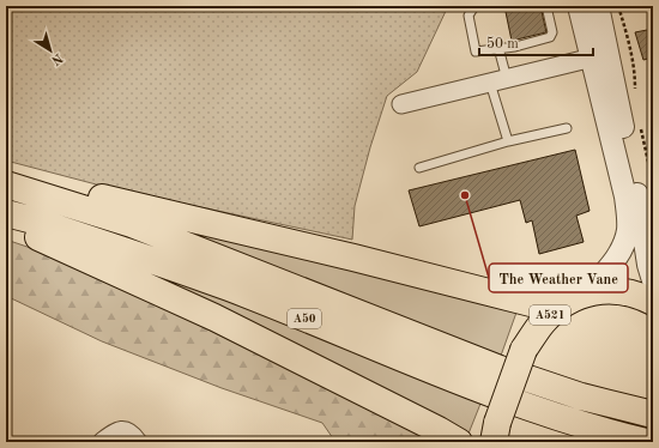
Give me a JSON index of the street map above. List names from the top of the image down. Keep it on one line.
{"streets":{"main road":["A521","A50"]},"places":["The Weather Vane"],"scale_bar":"50 m","north":"bottom right"}
